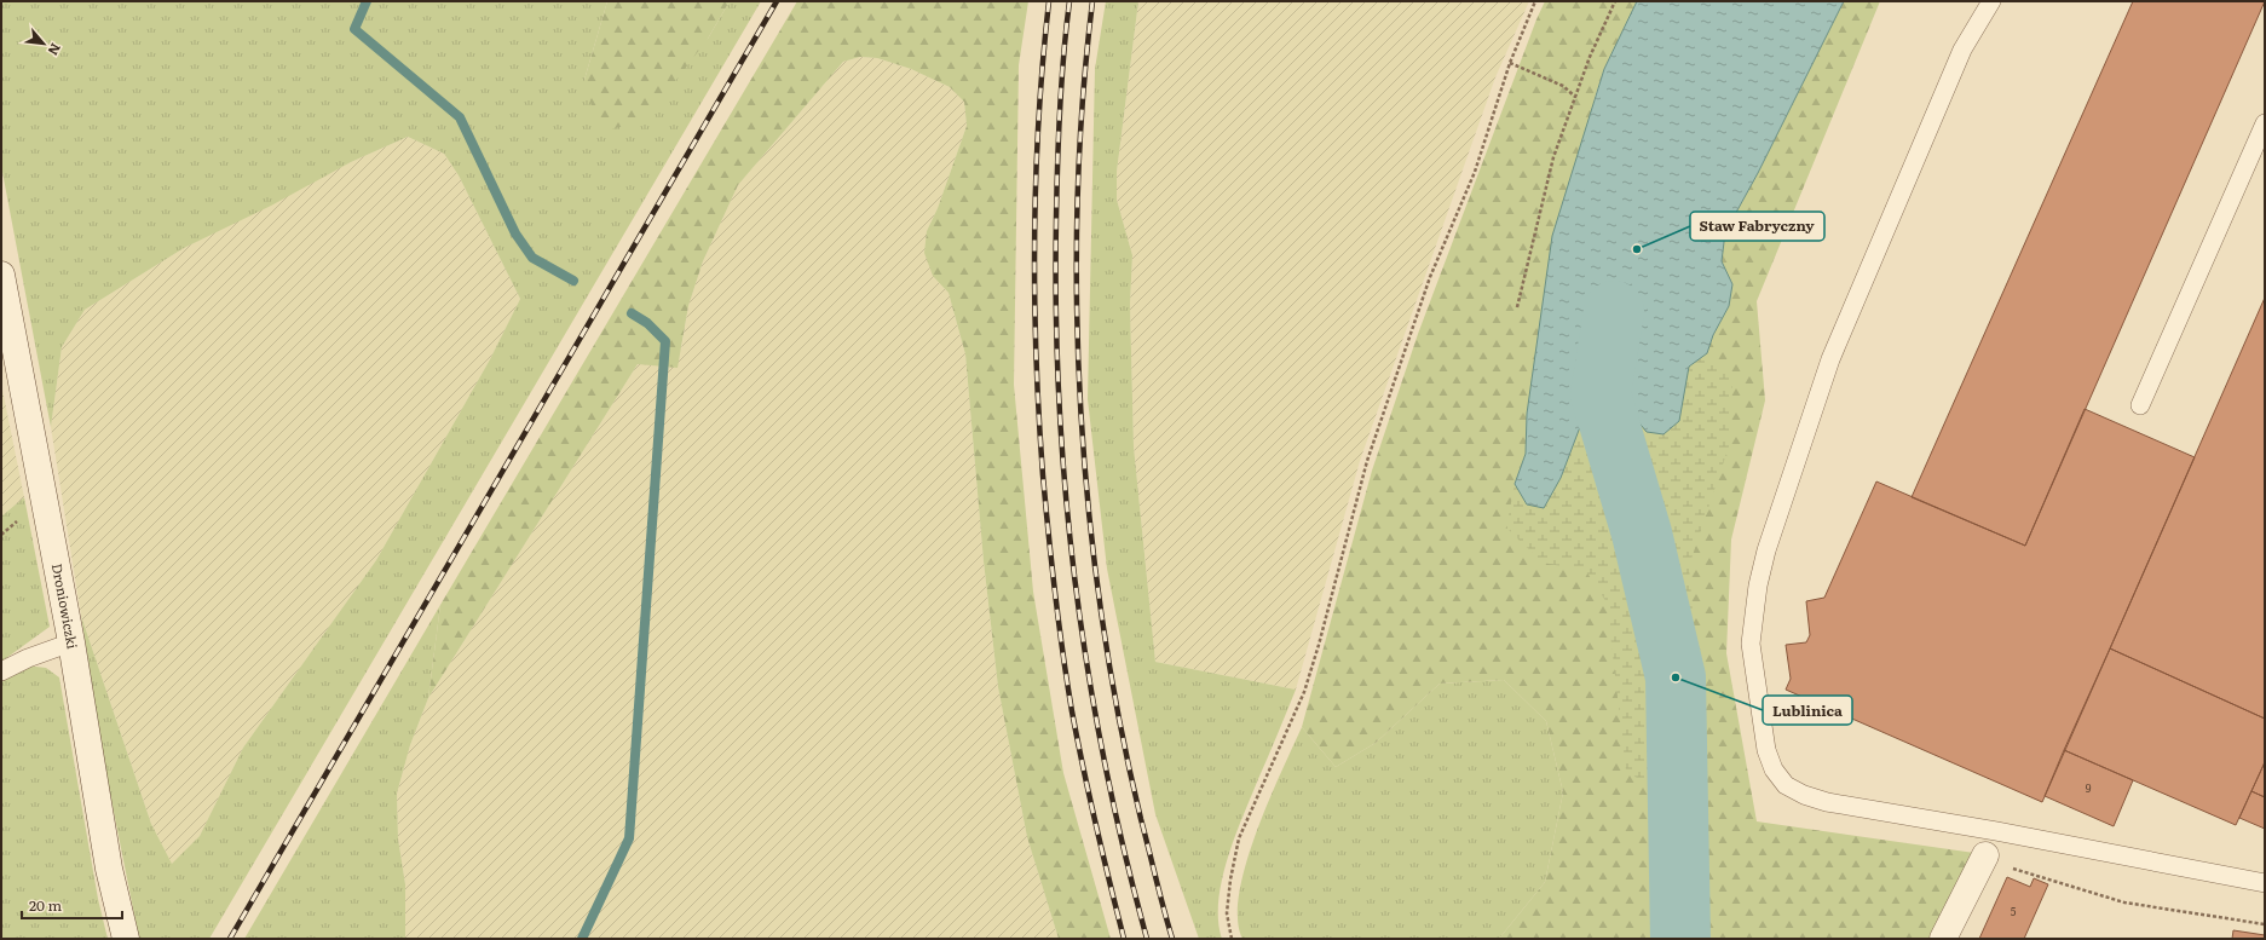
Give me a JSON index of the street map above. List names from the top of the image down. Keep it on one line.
{"streets":{"street":["Droniowiczki"]},"places":["Staw Fabryczny","Lublinica"],"house_numbers":["9","5"],"scale_bar":"20 m","north":"bottom right"}
